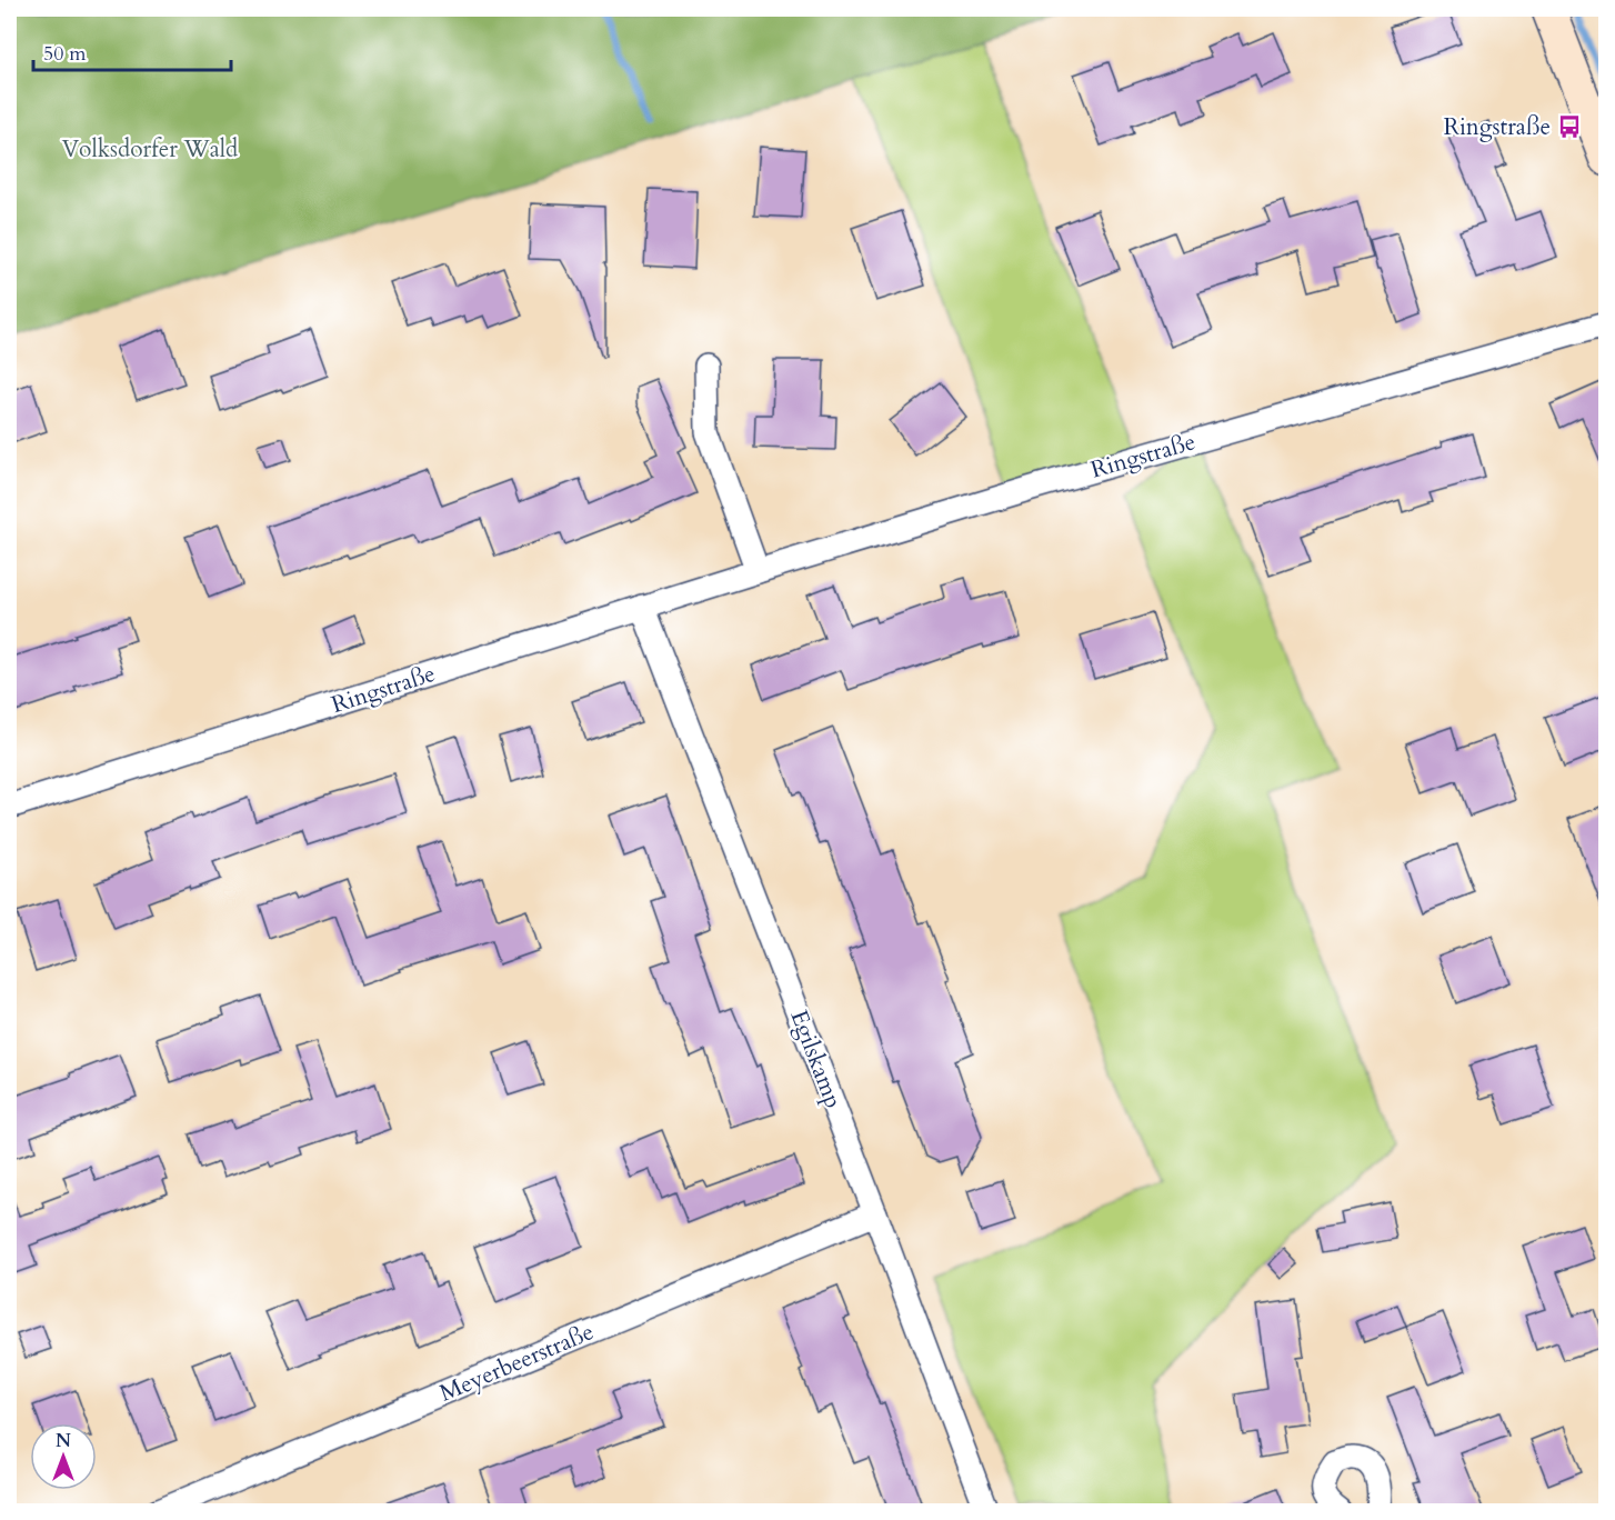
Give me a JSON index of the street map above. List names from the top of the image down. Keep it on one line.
{"streets":{"street":["Ringstraße","Egilskamp","Meyerbeerstraße"]},"crossings":[["Ringstraße","Egilskamp"],["Egilskamp","Meyerbeerstraße"]],"parks":["Volksdorfer Wald"],"places":{"bus stop":["Ringstraße"]},"scale_bar":"50 m","north":"top"}
